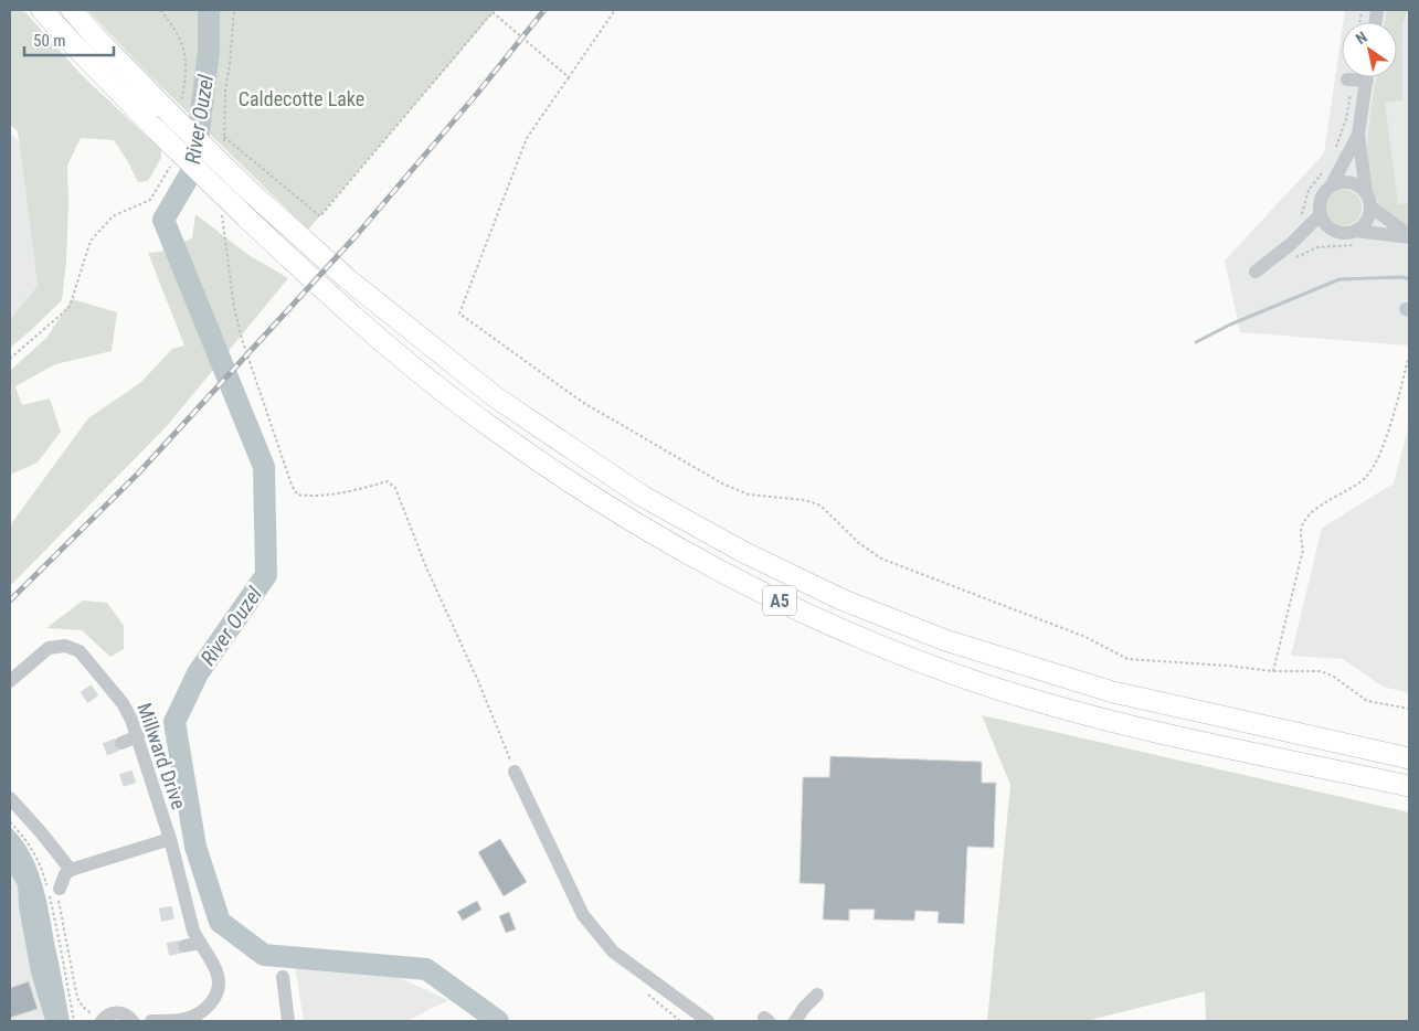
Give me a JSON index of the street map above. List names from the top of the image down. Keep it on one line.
{"streets":{"highway":["A5"],"street":["Millward Drive"]},"water":["River Ouzel"],"parks":["Caldecotte Lake"],"scale_bar":"50 m","north":"top left"}
